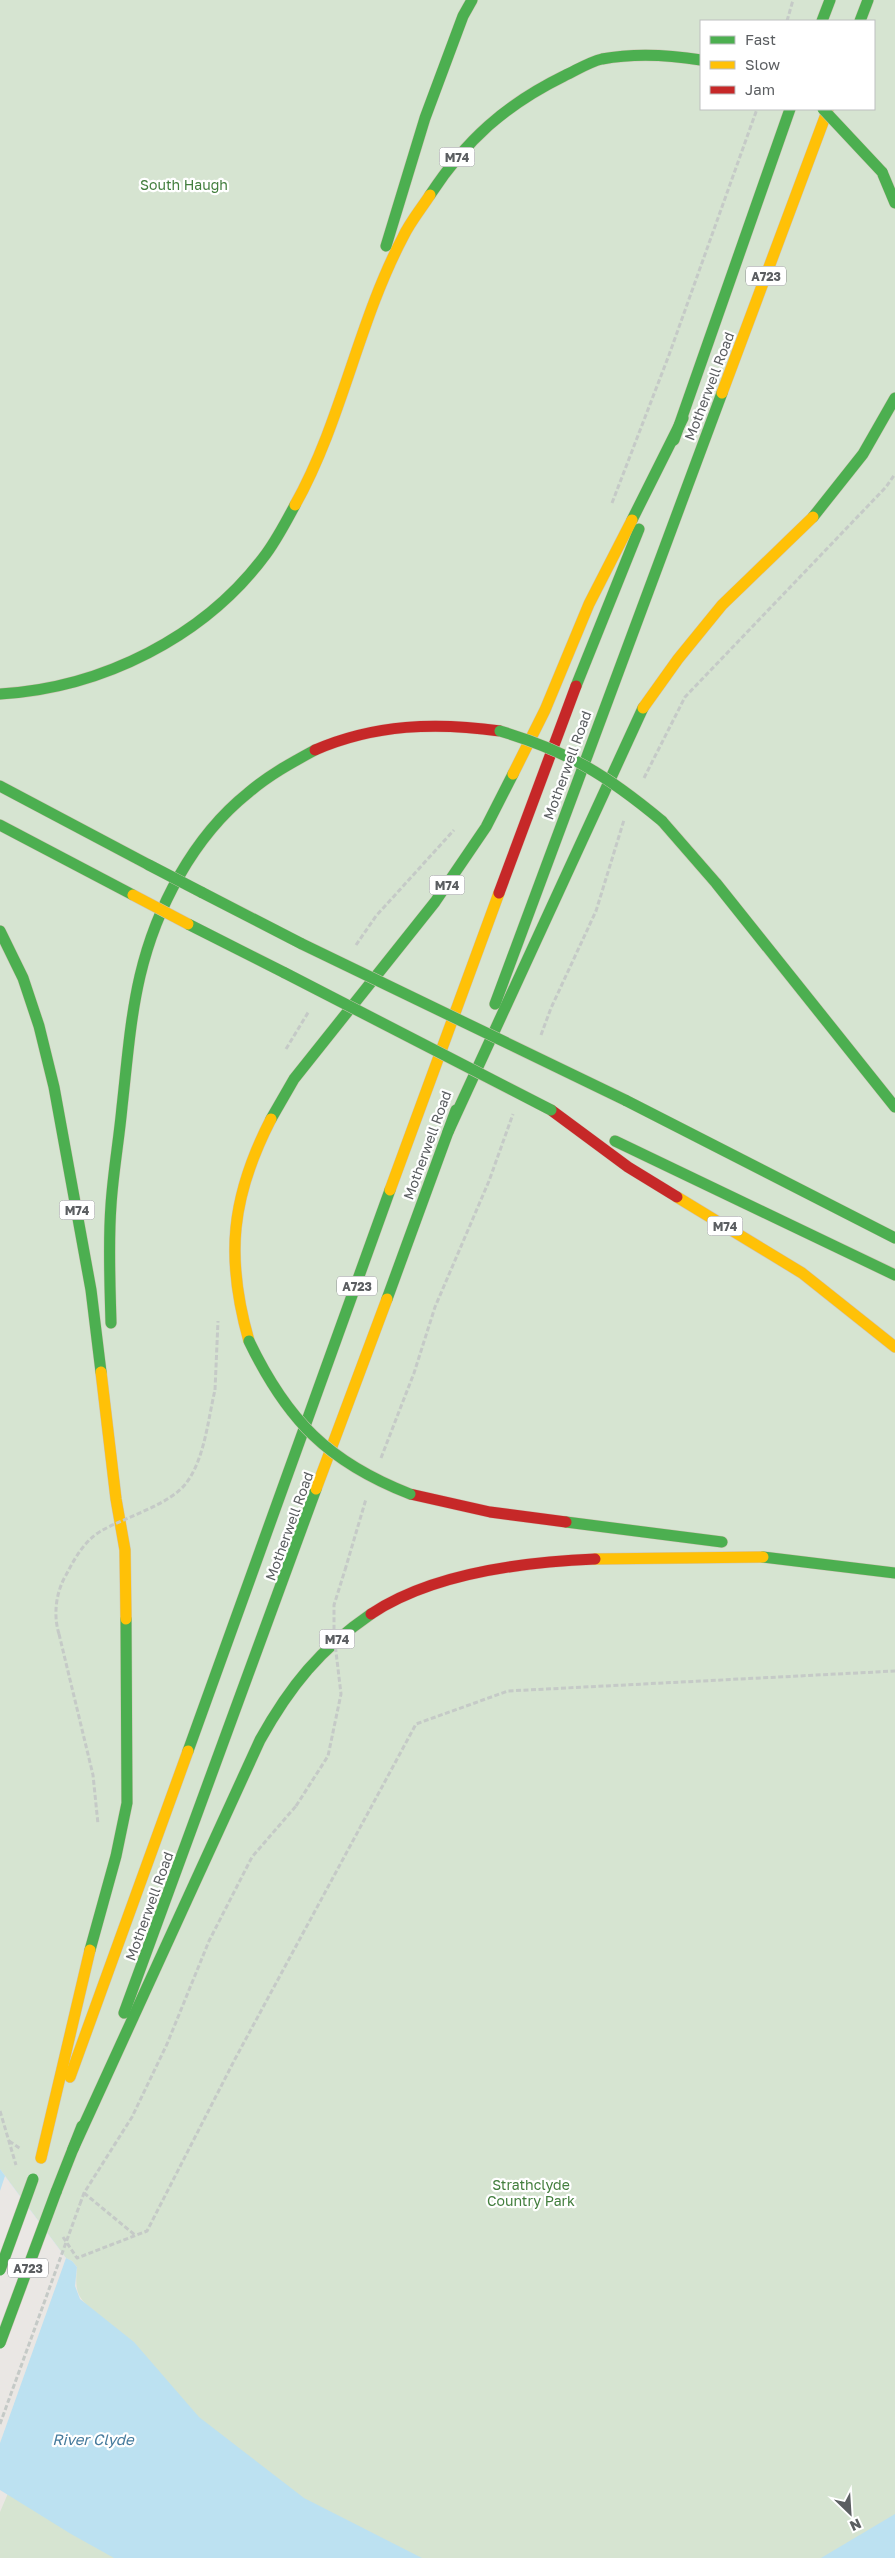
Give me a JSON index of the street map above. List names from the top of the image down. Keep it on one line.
{"streets":{"main road":["M74","A723","Motherwell Road"]},"crossings":[["M74","Motherwell Road"]],"water":["River Clyde"],"parks":["South Haugh","Strathclyde Country Park"],"legend":["Fast","Slow","Jam"],"north":"bottom right"}
